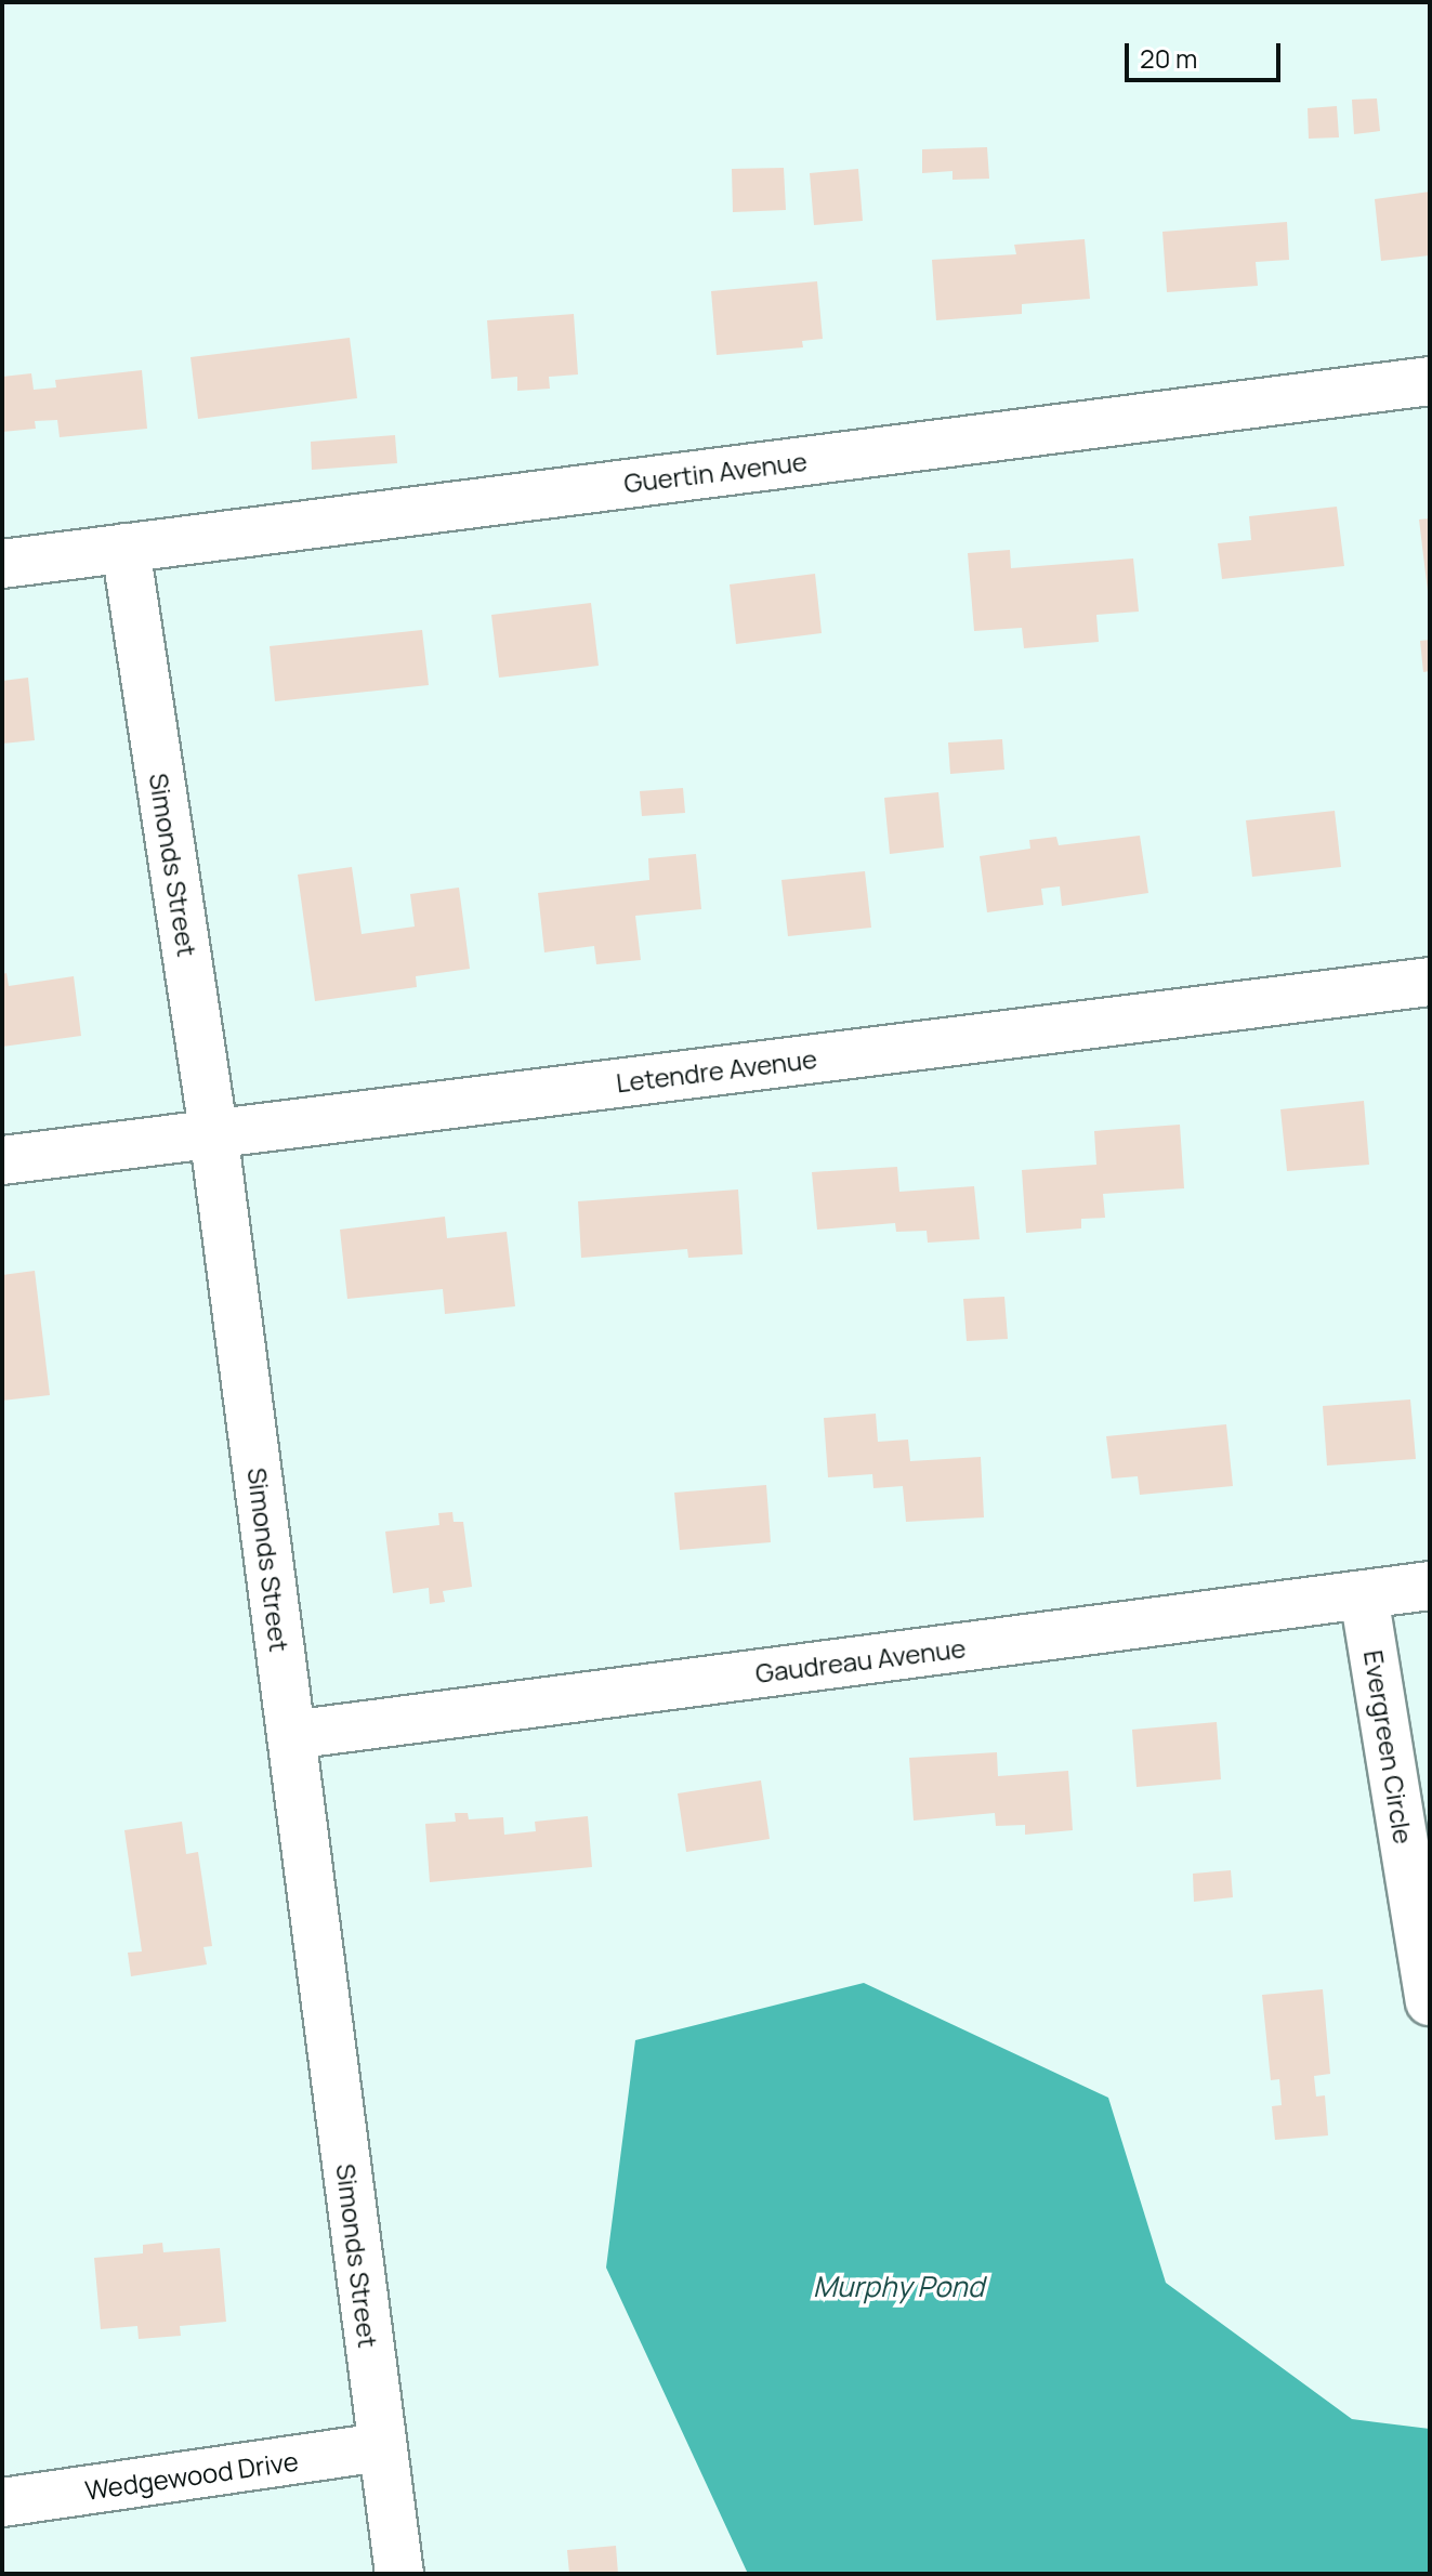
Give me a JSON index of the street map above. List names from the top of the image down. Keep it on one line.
{"streets":{"street":["Guertin Avenue","Simonds Street","Letendre Avenue","Gaudreau Avenue","Evergreen Circle","Wedgewood Drive"]},"crossings":[["Guertin Avenue","Simonds Street"],["Simonds Street","Letendre Avenue"],["Simonds Street","Gaudreau Avenue"],["Simonds Street","Wedgewood Drive"],["Gaudreau Avenue","Evergreen Circle"]],"water":["Murphy Pond"],"scale_bar":"20 m"}
